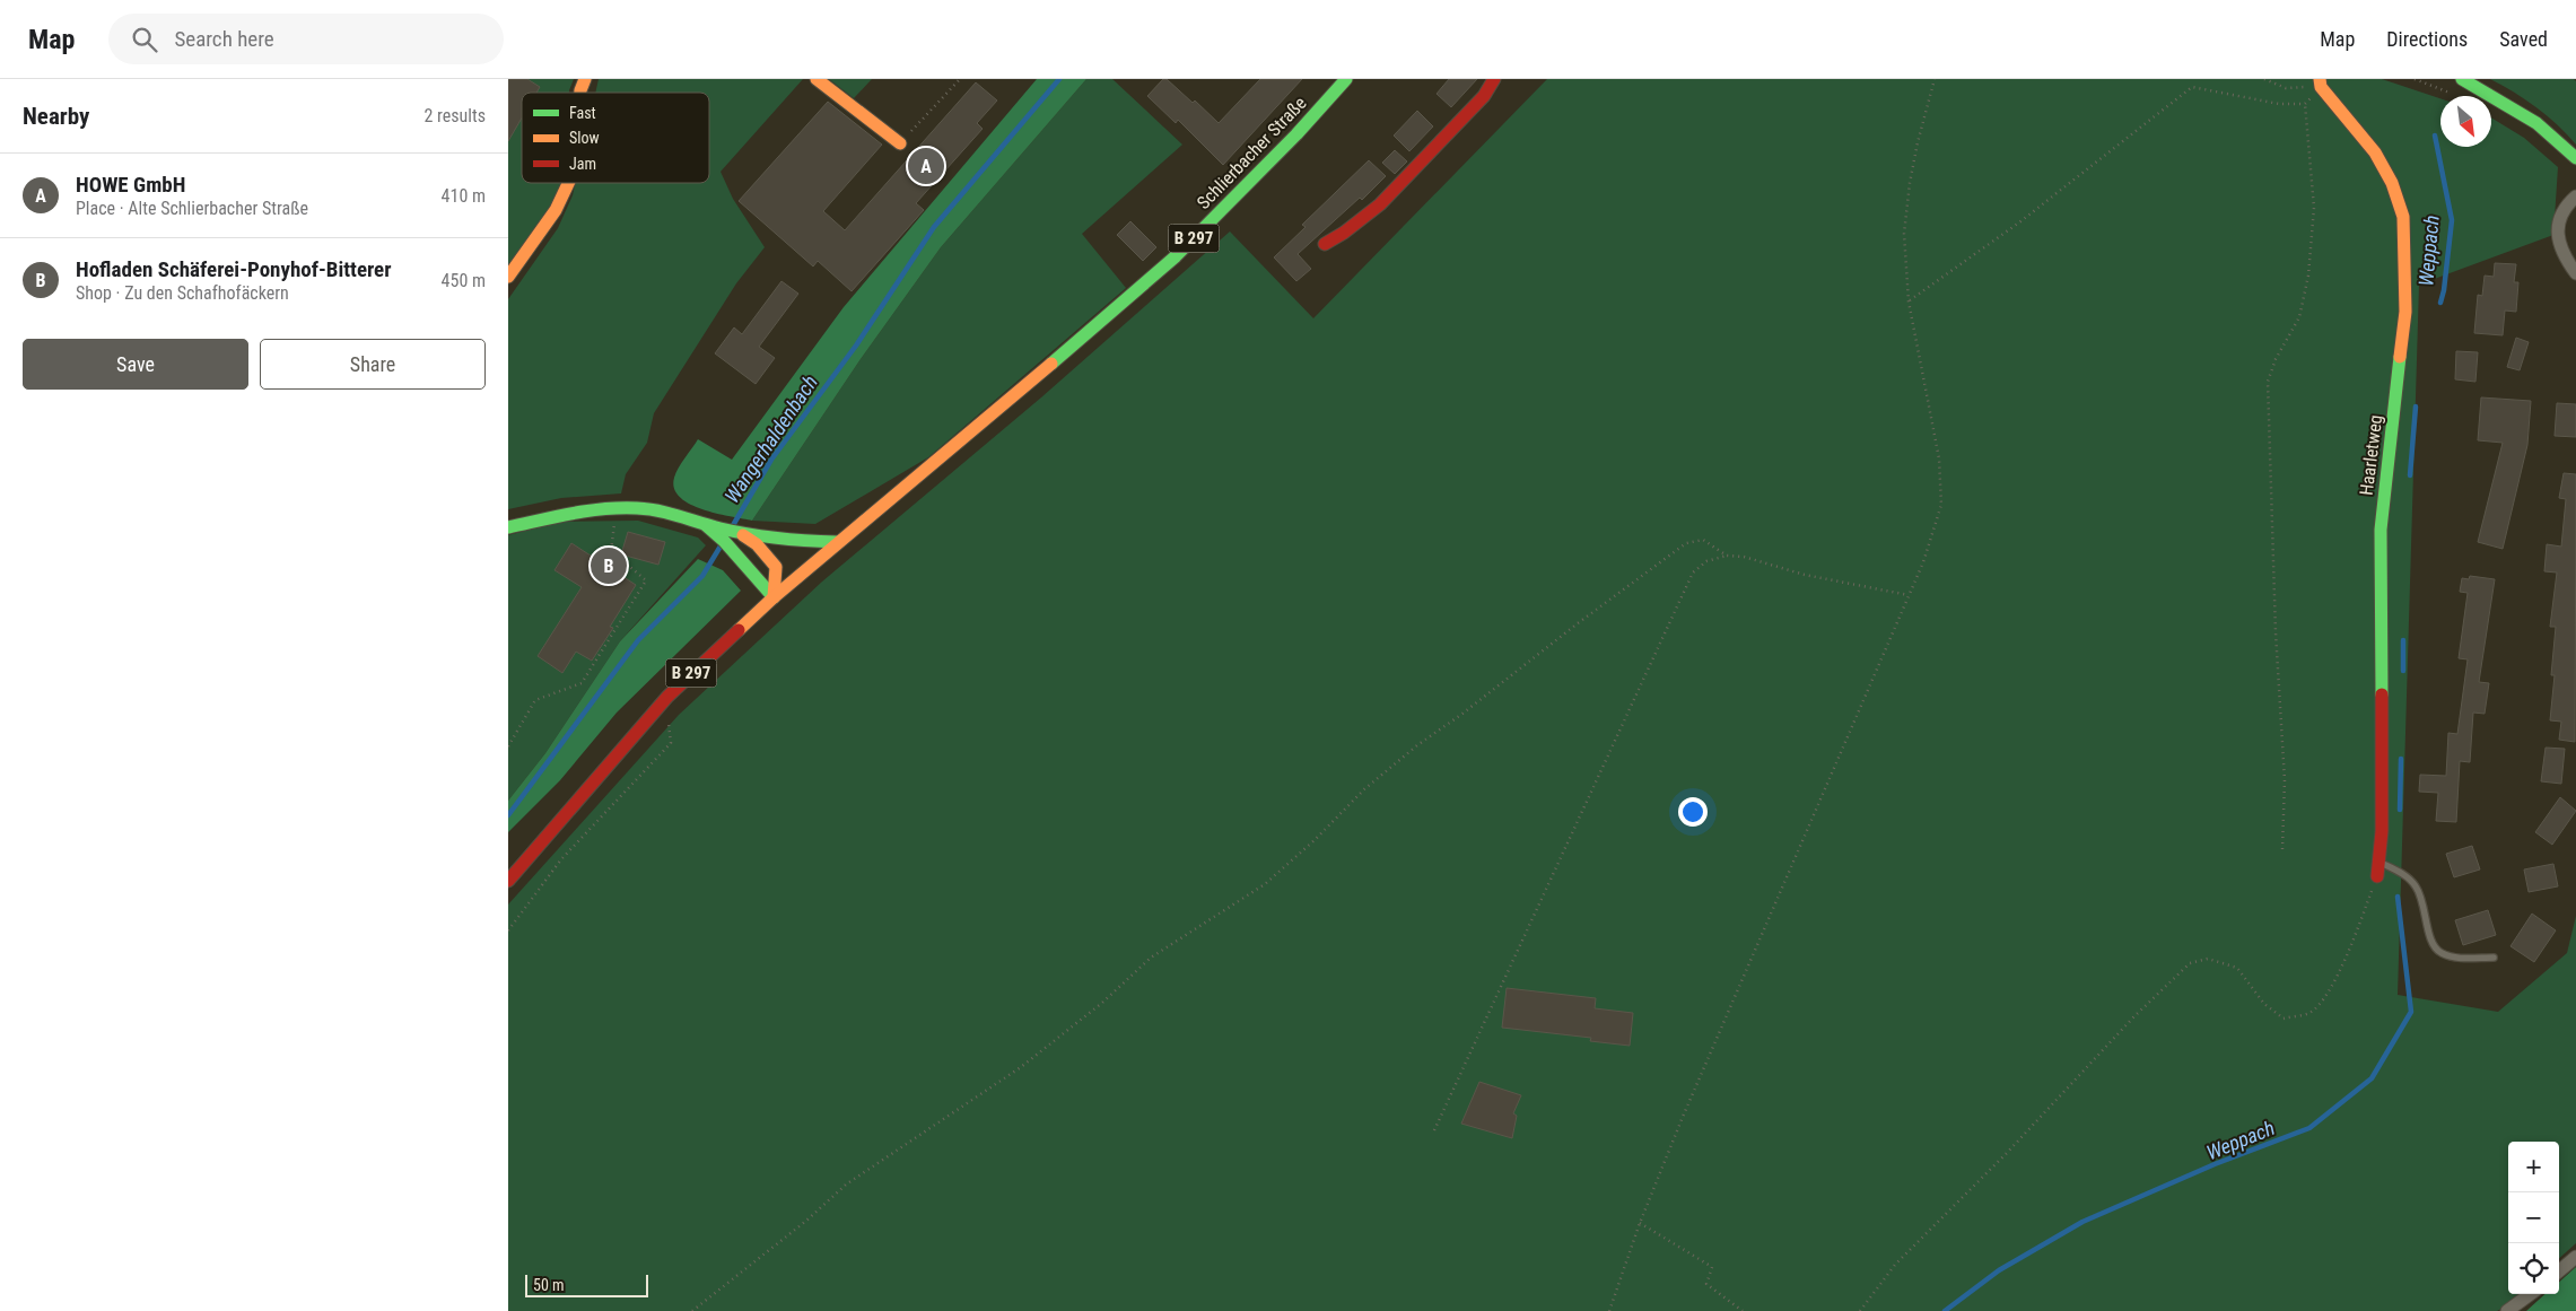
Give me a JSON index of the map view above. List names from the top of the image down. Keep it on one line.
{"streets":{"street":["Schlierbacher Straße","B 297","Haarletweg"]},"crossings":[["Schlierbacher Straße","B 297"]],"water":["Weppach","Wangerhaldenbach"],"legend":["Fast","Slow","Jam"],"scale_bar":"50 m","north":"bottom right","page":{"header":"Map","search":"Search here","nav":["Map","Directions","Saved"],"heading":["Nearby","2 results"],"pins":["A","B"],"list":[{"mark":"A","name":"HOWE GmbH","note":"Place · Alte Schlierbacher Straße","value":"410 m"},{"mark":"B","name":"Hofladen Schäferei-Ponyhof-Bitterer","note":"Shop · Zu den Schafhofäckern","value":"450 m"}],"buttons":["Save","Share"],"map_buttons":["+","−"],"scale":"50 m"}}
